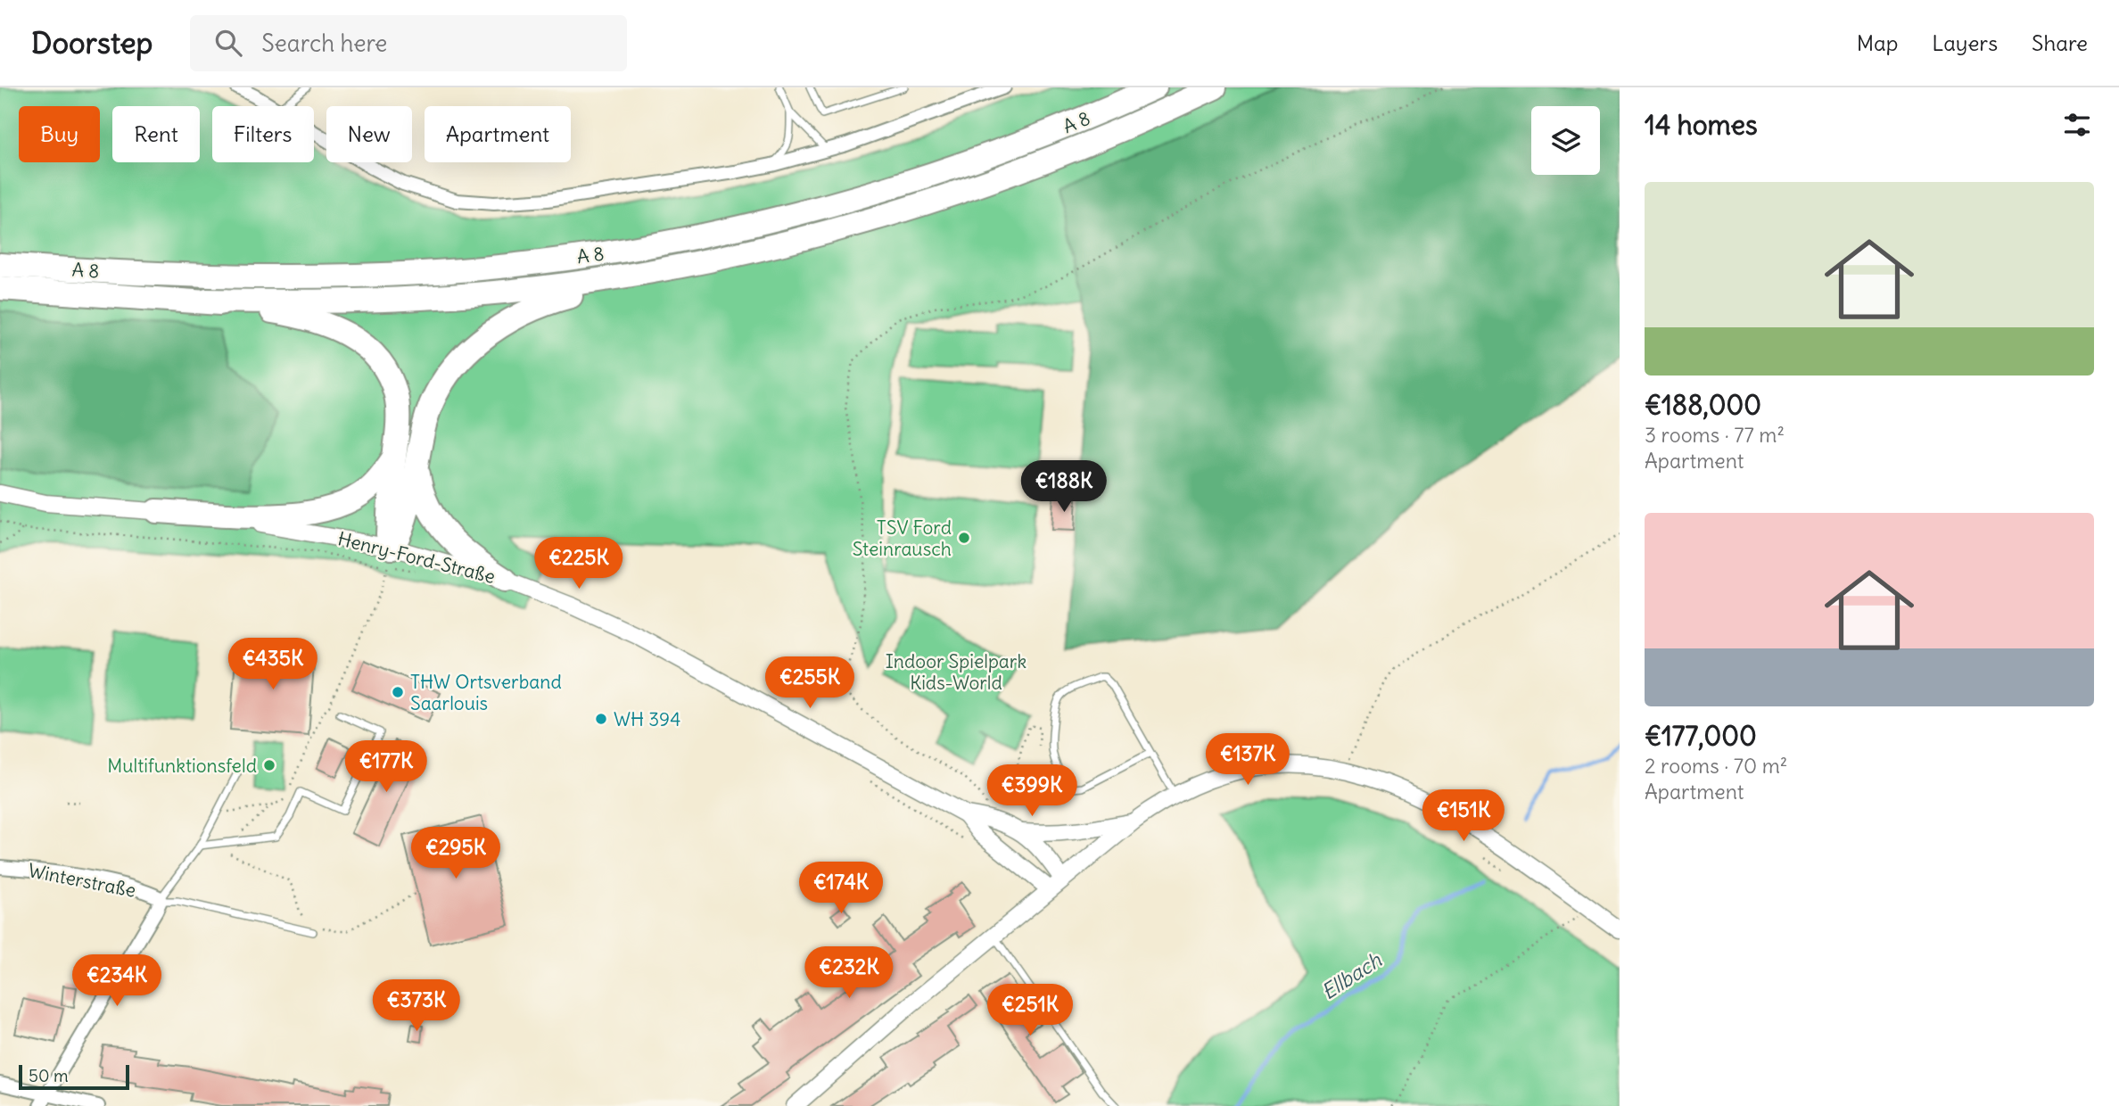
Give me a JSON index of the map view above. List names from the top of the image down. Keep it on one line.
{"streets":{"highway":["A 8"],"street":["Henry-Ford-Straße","Winterstraße"]},"water":["Ellbach"],"parks":["Indoor Spielpark Kids-World"],"places":["TSV Ford Steinrausch","THW Ortsverband Saarlouis","WH 394","Multifunktionsfeld"],"scale_bar":"50 m","page":{"header":"Doorstep","search":"Search here","nav":["Map","Layers","Share"],"heading":"14 homes","chip":["Buy","Rent","Filters","New","Apartment"],"list":[{"name":"€188,000","note":"3 rooms · 77 m² · Apartment"},{"name":"€177,000","note":"2 rooms · 70 m² · Apartment"}],"price":["€188K","€225K","€435K","€255K","€137K","€177K","€399K","€151K","€295K","€174K","€232K","€234K","€373K","€251K"],"scale":"50 m"}}
